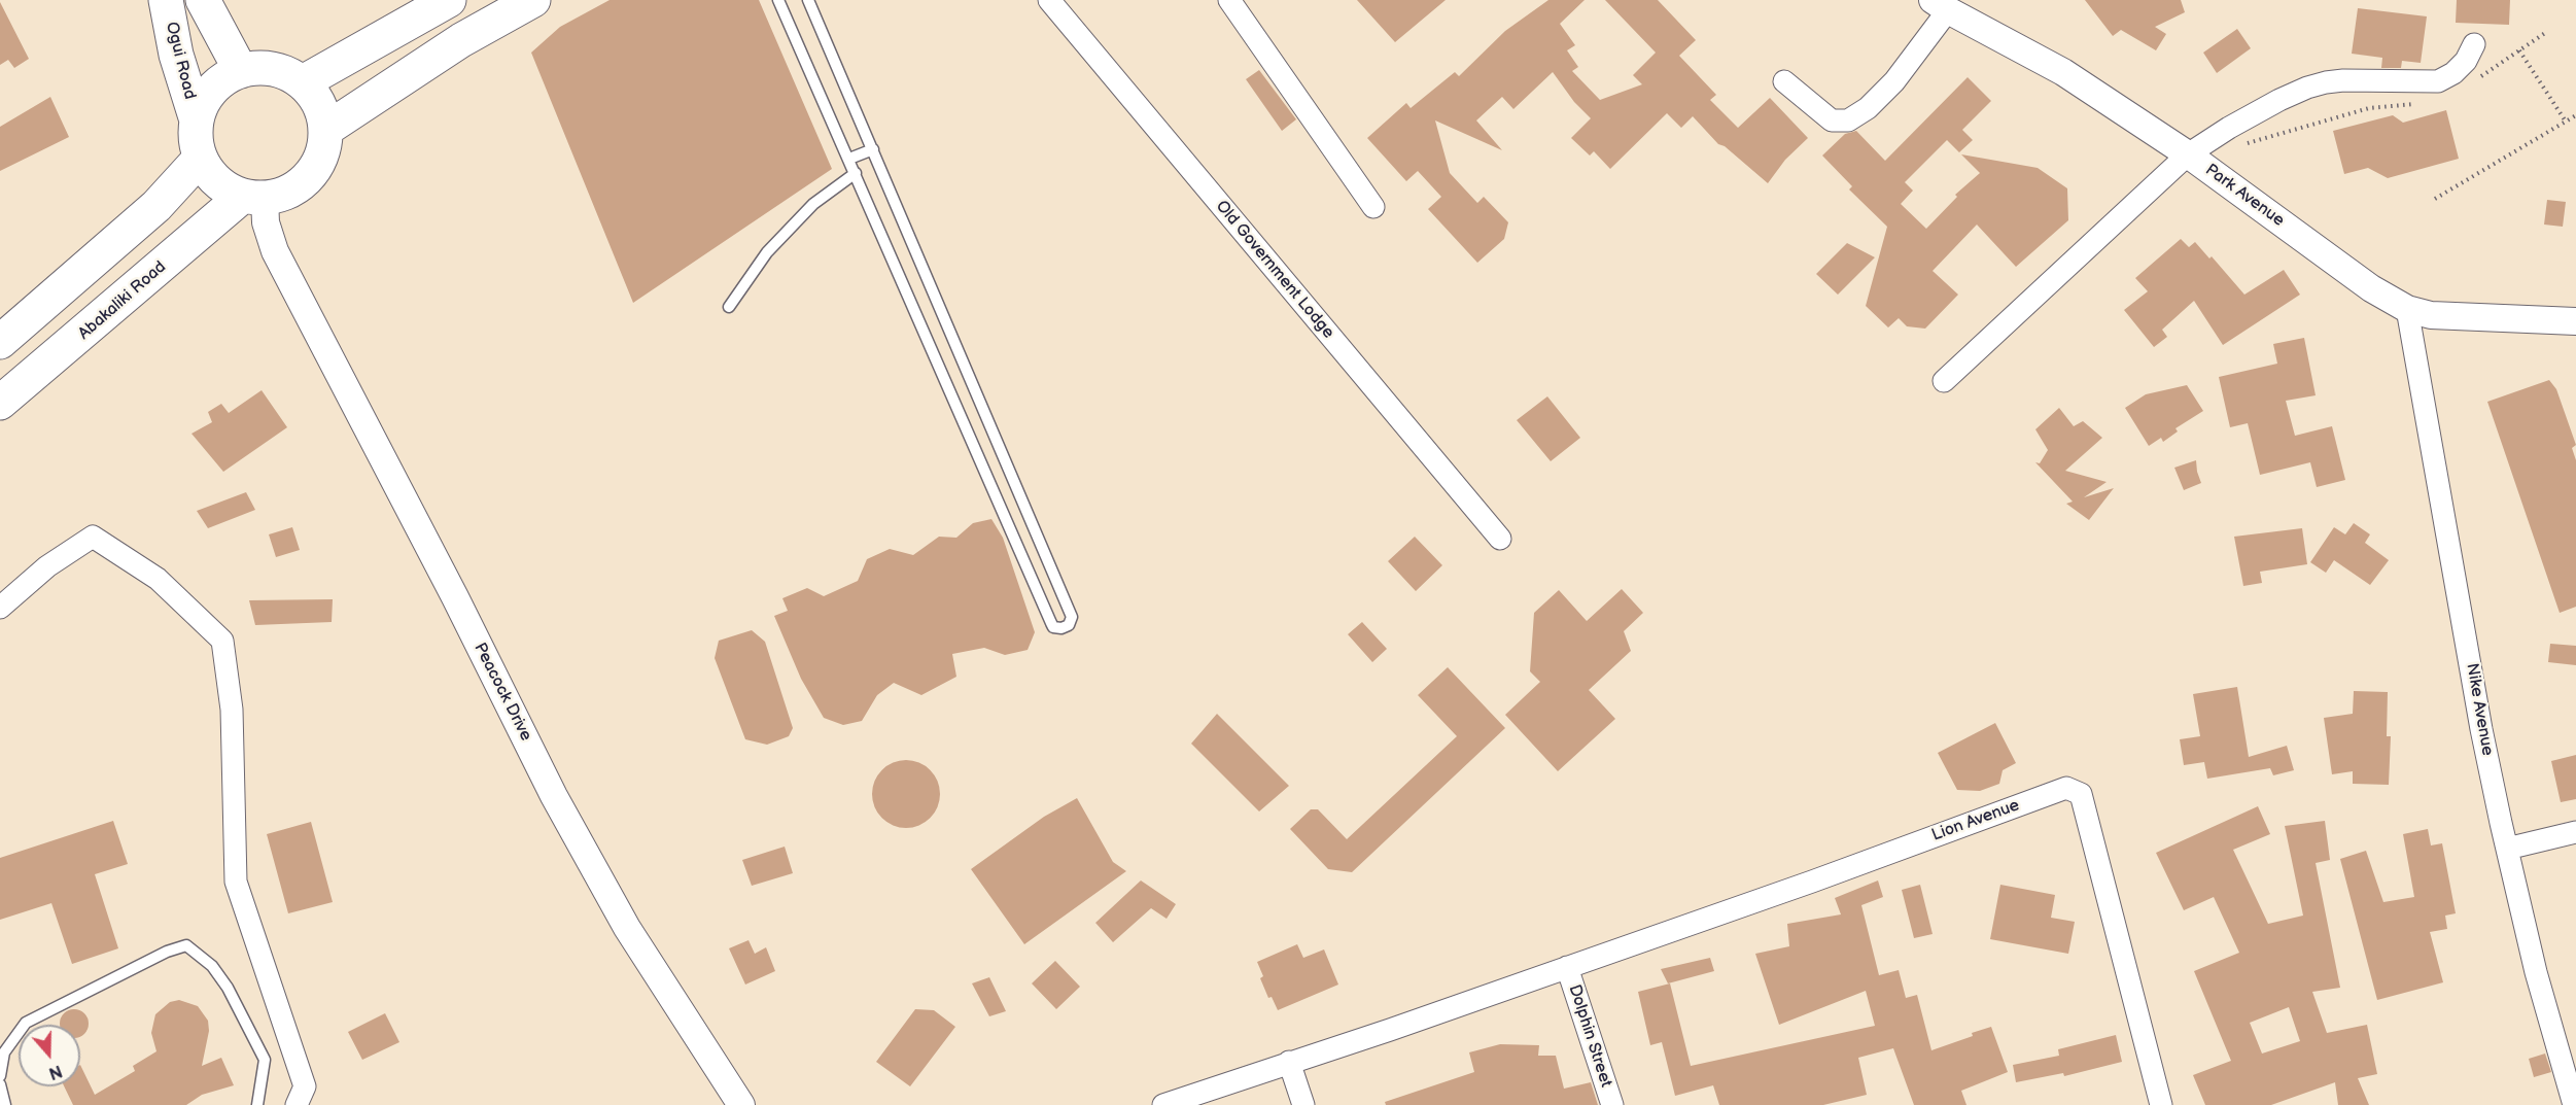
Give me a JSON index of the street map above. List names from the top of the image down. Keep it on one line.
{"streets":{"main road":["Ogui Road","Abakaliki Road"],"street":["Park Avenue","Old Government Lodge","Peacock Drive","Nike Avenue","Lion Avenue","Dolphin Street"]},"crossings":[["Ogui Road","Abakaliki Road"],["Ogui Road","Peacock Drive"],["Park Avenue","Nike Avenue"],["Abakaliki Road","Peacock Drive"],["Lion Avenue","Dolphin Street"]],"north":"bottom"}
